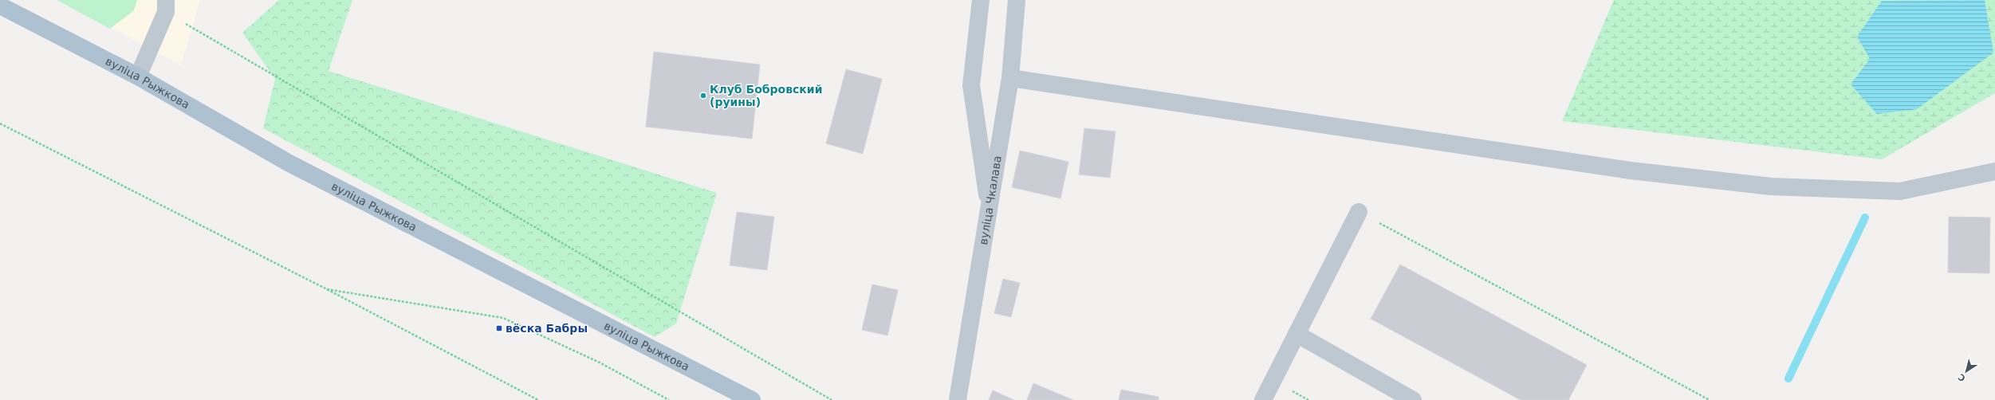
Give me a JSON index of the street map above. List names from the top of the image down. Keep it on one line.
{"streets":{"main road":["вуліца Рыжкова"],"street":["вуліца Чкалава"]},"places":{"other":["Клуб Бобровский (руины)"],"transit":["вёска Бабры"]},"north":"bottom left"}
